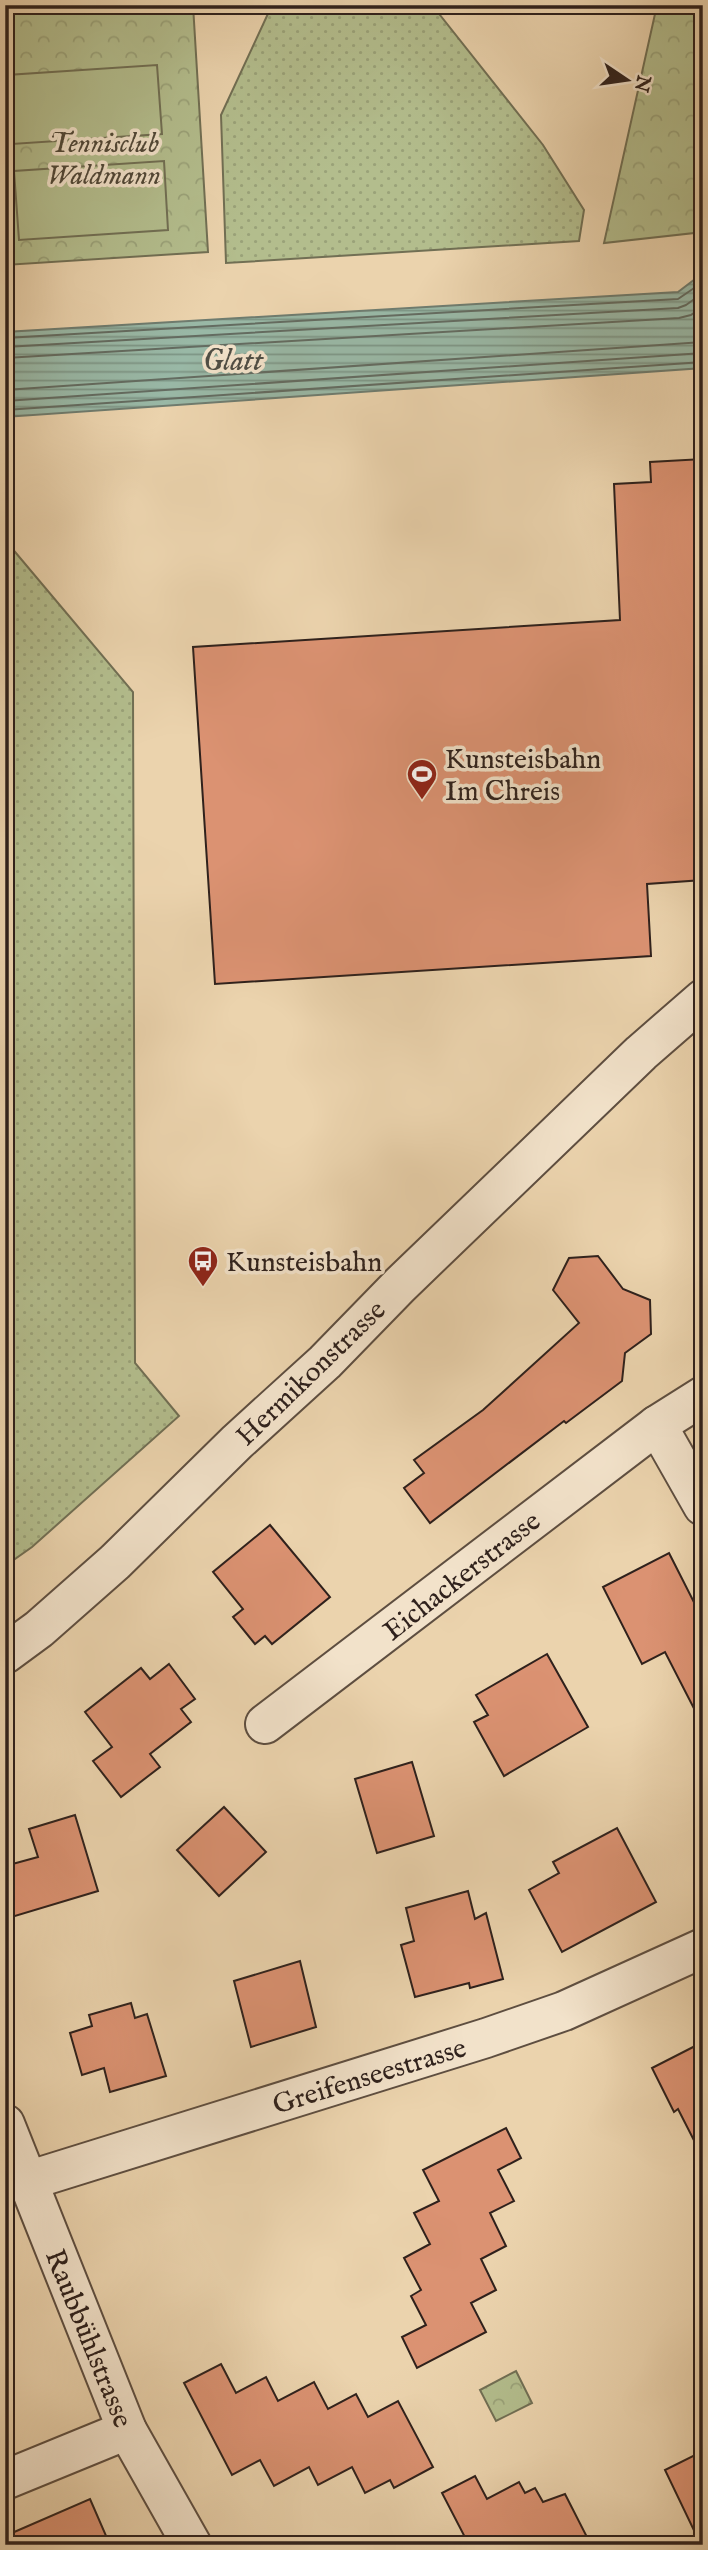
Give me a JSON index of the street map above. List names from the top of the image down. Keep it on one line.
{"streets":{"street":["Hermikonstrasse","Eichackerstrasse","Greifenseestrasse","Raubbühlstrasse"]},"crossings":[["Greifenseestrasse","Raubbühlstrasse"]],"water":["Glatt"],"parks":["Tennisclub Waldmann"],"places":{"sports":["Kunsteisbahn Im Chreis"],"bus stop":["Kunsteisbahn"]},"north":"right"}
